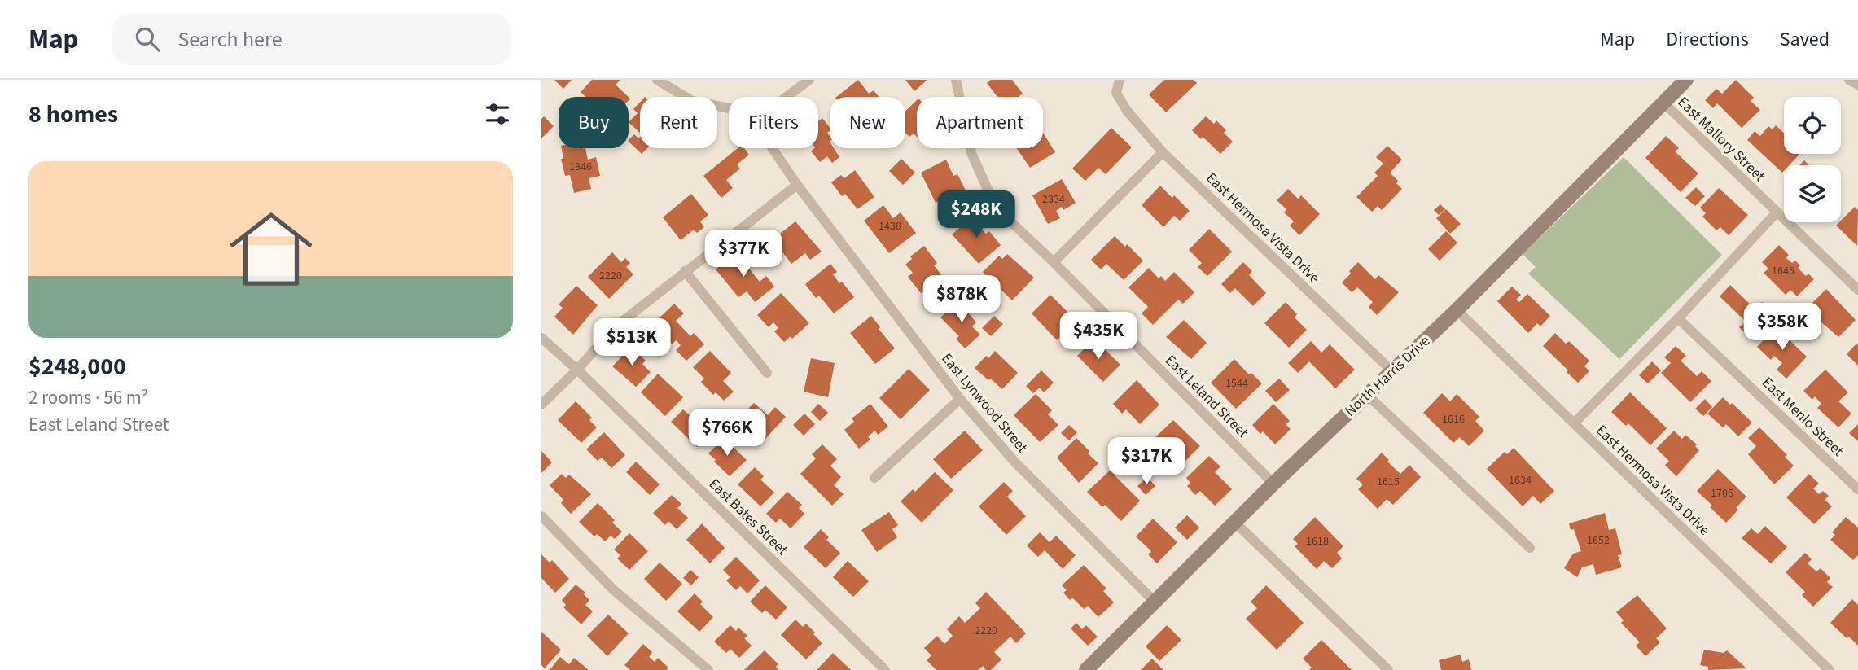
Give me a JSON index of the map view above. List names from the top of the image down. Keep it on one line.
{"streets":{"street":["East Mallory Street","East Hermosa Vista Drive","North Harris Drive","East Leland Street","East Lynwood Street","East Menlo Street","East Bates Street"]},"crossings":[["East Mallory Street","North Harris Drive"],["East Hermosa Vista Drive","North Harris Drive"],["North Harris Drive","East Leland Street"],["North Harris Drive","East Lynwood Street"]],"house_numbers":["1346","2334","1438","1645","2220","1544","1616","1634","1615","1706","1652","1618","2220"],"page":{"header":"Map","search":"Search here","nav":["Map","Directions","Saved"],"heading":"8 homes","chip":["Buy","Rent","Filters","New","Apartment"],"list":[{"name":"$248,000","note":"2 rooms · 56 m² · East Leland Street"}],"price":["$248K","$377K","$878K","$358K","$435K","$513K","$766K","$317K"]}}
